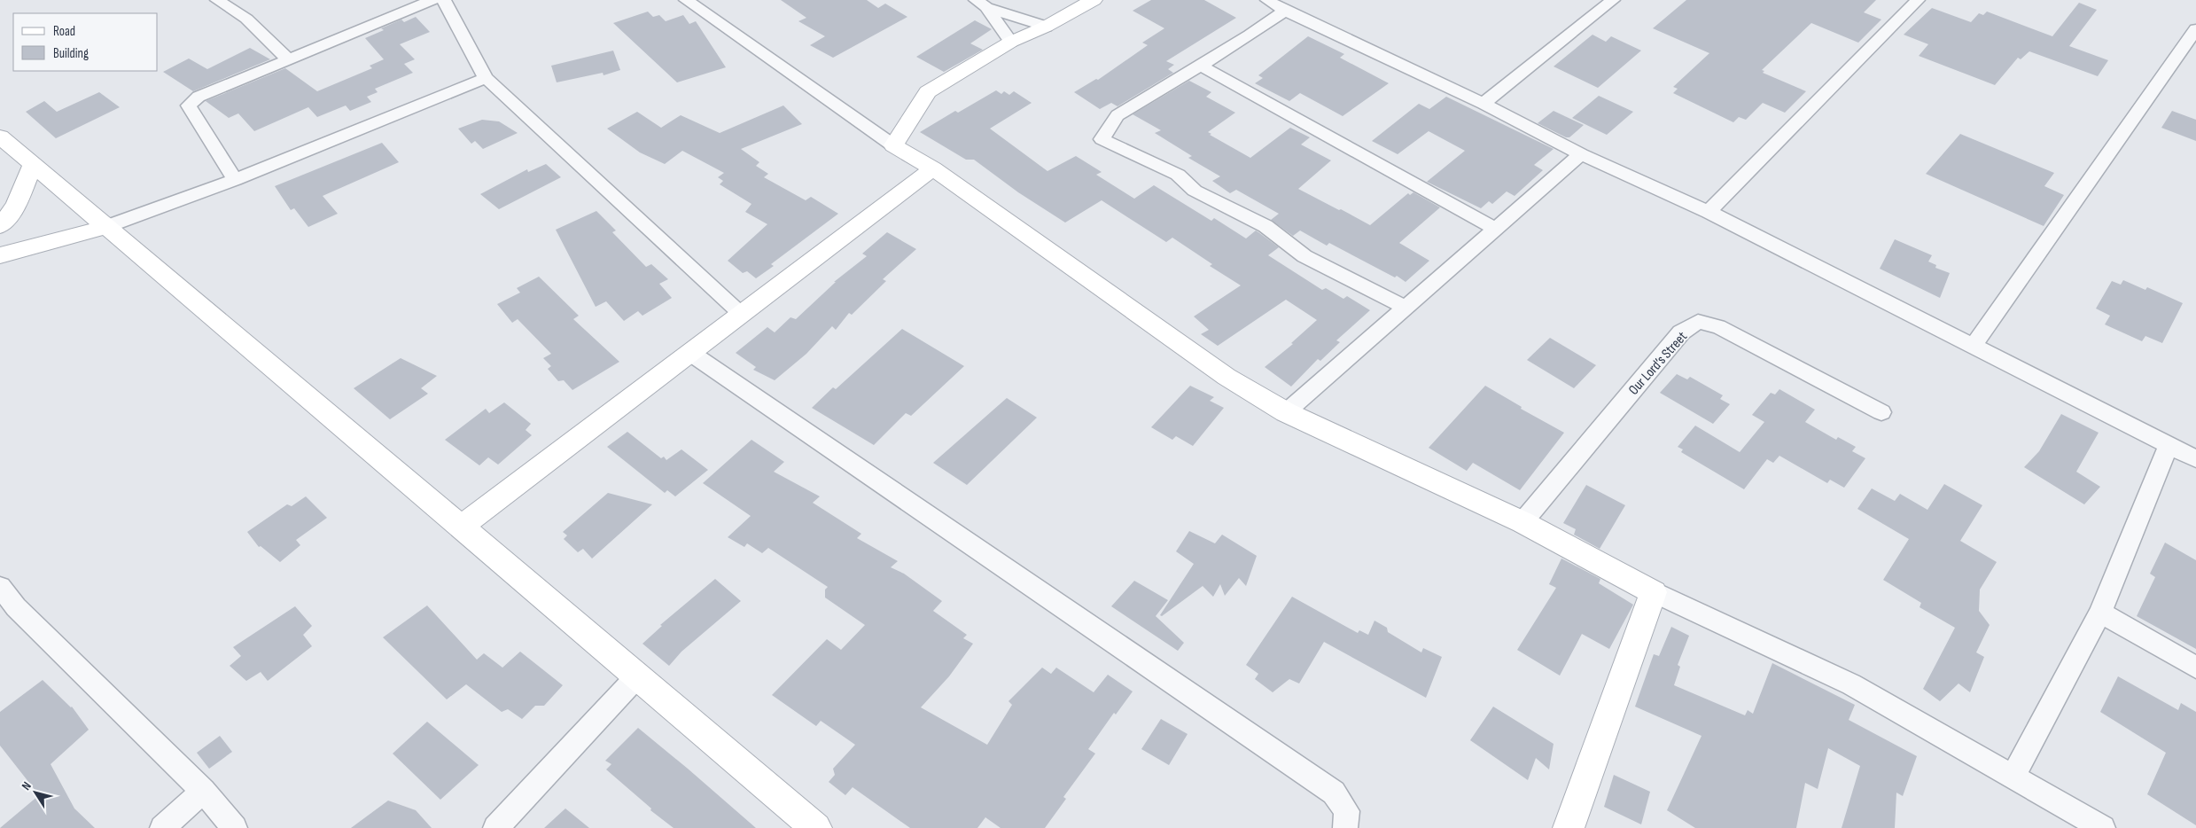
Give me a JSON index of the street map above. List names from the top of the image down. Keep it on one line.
{"streets":{"street":["Our Lord’s Street"]},"legend":["Road","Building"],"north":"top left"}
